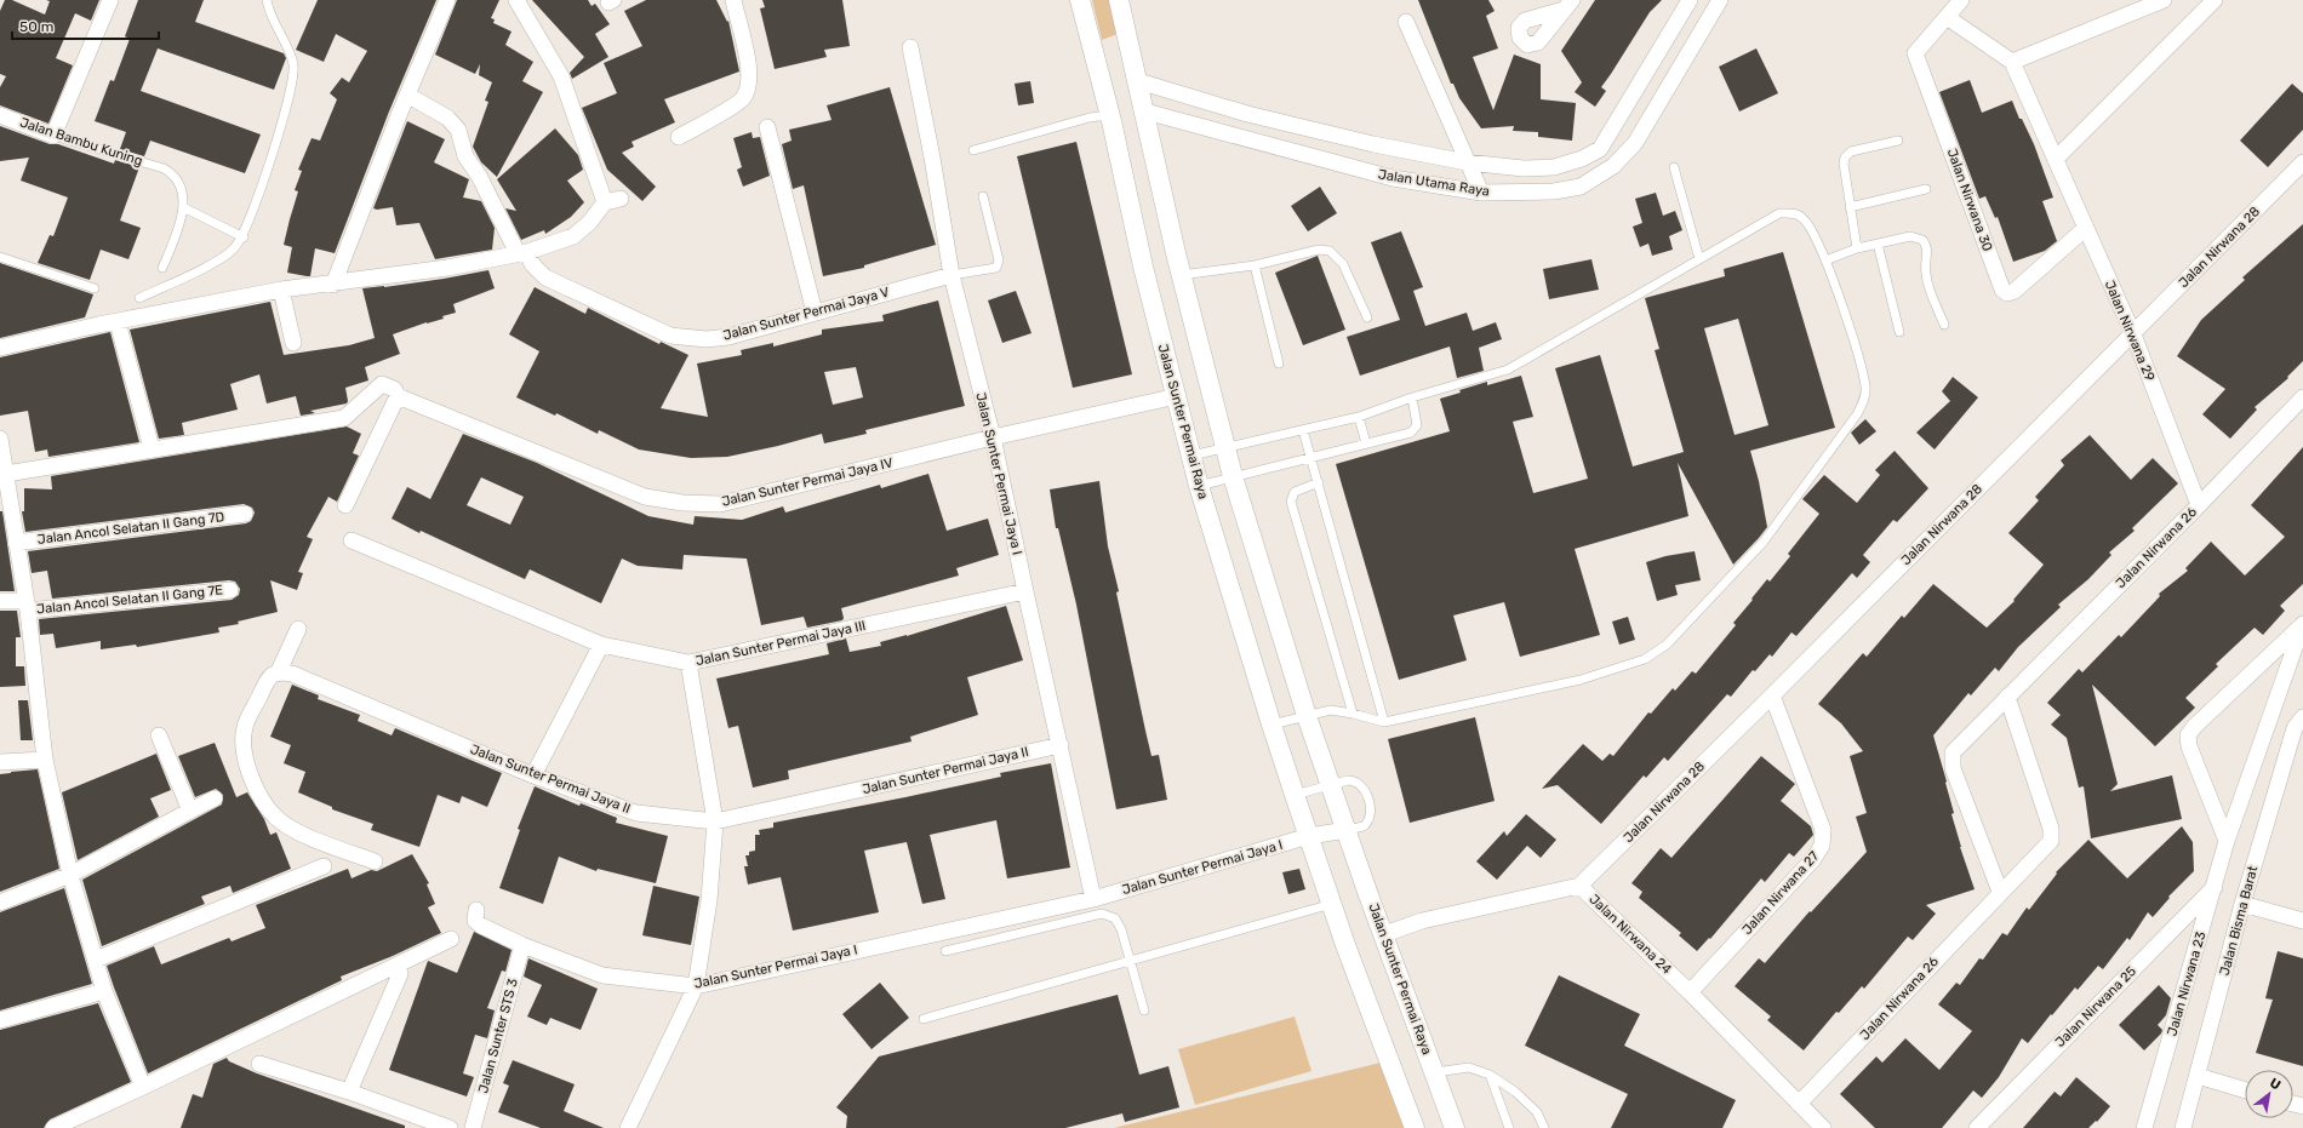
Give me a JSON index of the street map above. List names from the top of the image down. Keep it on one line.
{"streets":{"street":["Jalan Bambu Kuning","Jalan Utama Raya","Jalan Nirwana 30","Jalan Nirwana 28","Jalan Sunter Permai Jaya V","Jalan Nirwana 29","Jalan Sunter Permai Raya","Jalan Sunter Permai Jaya I","Jalan Sunter Permai Jaya IV","Jalan Ancol Selatan II Gang 7D","Jalan Nirwana 26","Jalan Ancol Selatan II Gang 7E","Jalan Sunter Permai Jaya III","Jalan Sunter Permai Jaya II","Jalan Nirwana 27","Jalan Bisma Barat","Jalan Nirwana 24","Jalan Nirwana 23","Jalan Nirwana 25","Jalan Sunter STS 3"]},"crossings":[["Jalan Utama Raya","Jalan Sunter Permai Raya"],["Jalan Nirwana 30","Jalan Nirwana 29"],["Jalan Nirwana 28","Jalan Nirwana 29"],["Jalan Nirwana 28","Jalan Nirwana 27"],["Jalan Nirwana 28","Jalan Nirwana 24"],["Jalan Sunter Permai Jaya V","Jalan Sunter Permai Jaya I"],["Jalan Nirwana 29","Jalan Nirwana 26"],["Jalan Sunter Permai Raya","Jalan Sunter Permai Jaya I"],["Jalan Sunter Permai Raya","Jalan Sunter Permai Jaya IV"],["Jalan Sunter Permai Raya","Jalan Nirwana 24"],["Jalan Sunter Permai Jaya I","Jalan Sunter Permai Jaya IV"],["Jalan Sunter Permai Jaya I","Jalan Sunter Permai Jaya III"],["Jalan Sunter Permai Jaya I","Jalan Sunter Permai Jaya II"],["Jalan Sunter Permai Jaya I","Jalan Sunter STS 3"],["Jalan Nirwana 26","Jalan Nirwana 24"],["Jalan Nirwana 27","Jalan Nirwana 24"],["Jalan Nirwana 23","Jalan Nirwana 25"]],"scale_bar":"50 m","north":"top right"}
